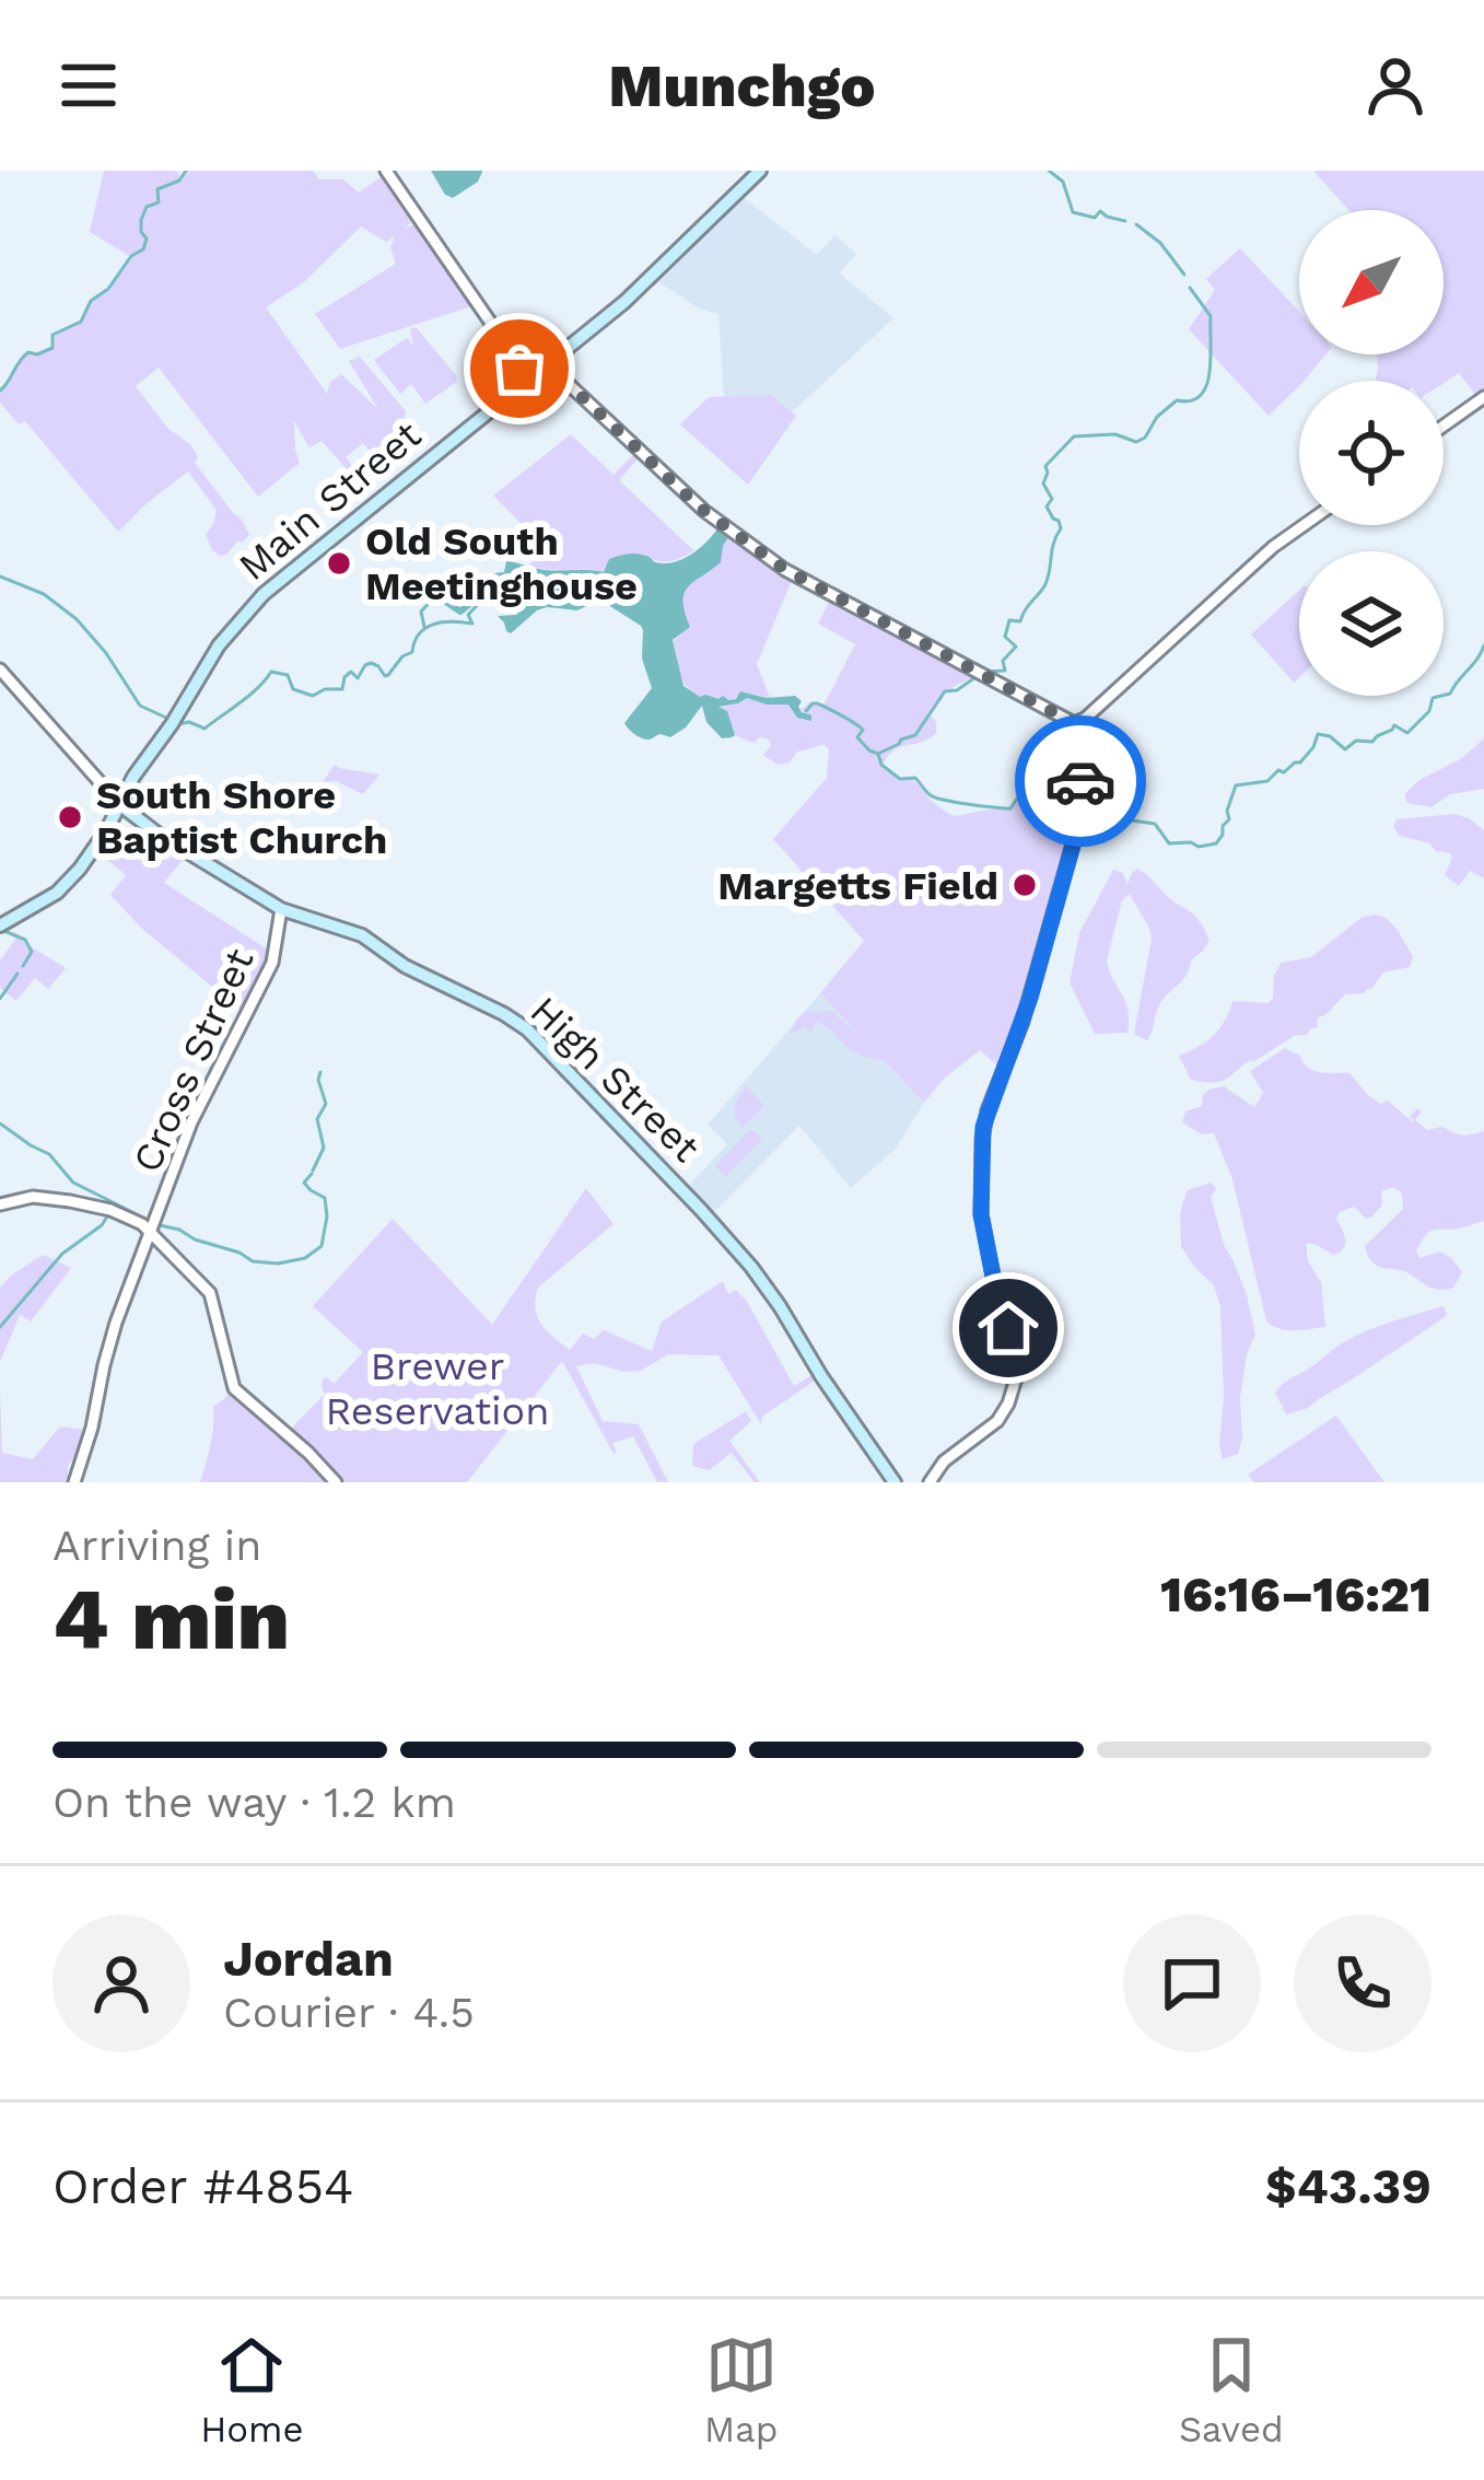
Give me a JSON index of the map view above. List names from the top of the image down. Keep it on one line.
{"streets":{"main road":["Main Street","High Street"],"street":["Cross Street"]},"crossings":[["Main Street","High Street"],["Cross Street","High Street"]],"parks":["Brewer Reservation"],"places":["Old South Meetinghouse","South Shore Baptist Church","Margetts Field"],"north":"bottom left","page":{"header":"Munchgo","heading":["4 min","Arriving in","16:16–16:21"],"panel":["Jordan","Courier · 4.5","Order #4854","$43.39"],"bar":"On the way · 1.2 km","tabs":["Home","Map","Saved"]}}
